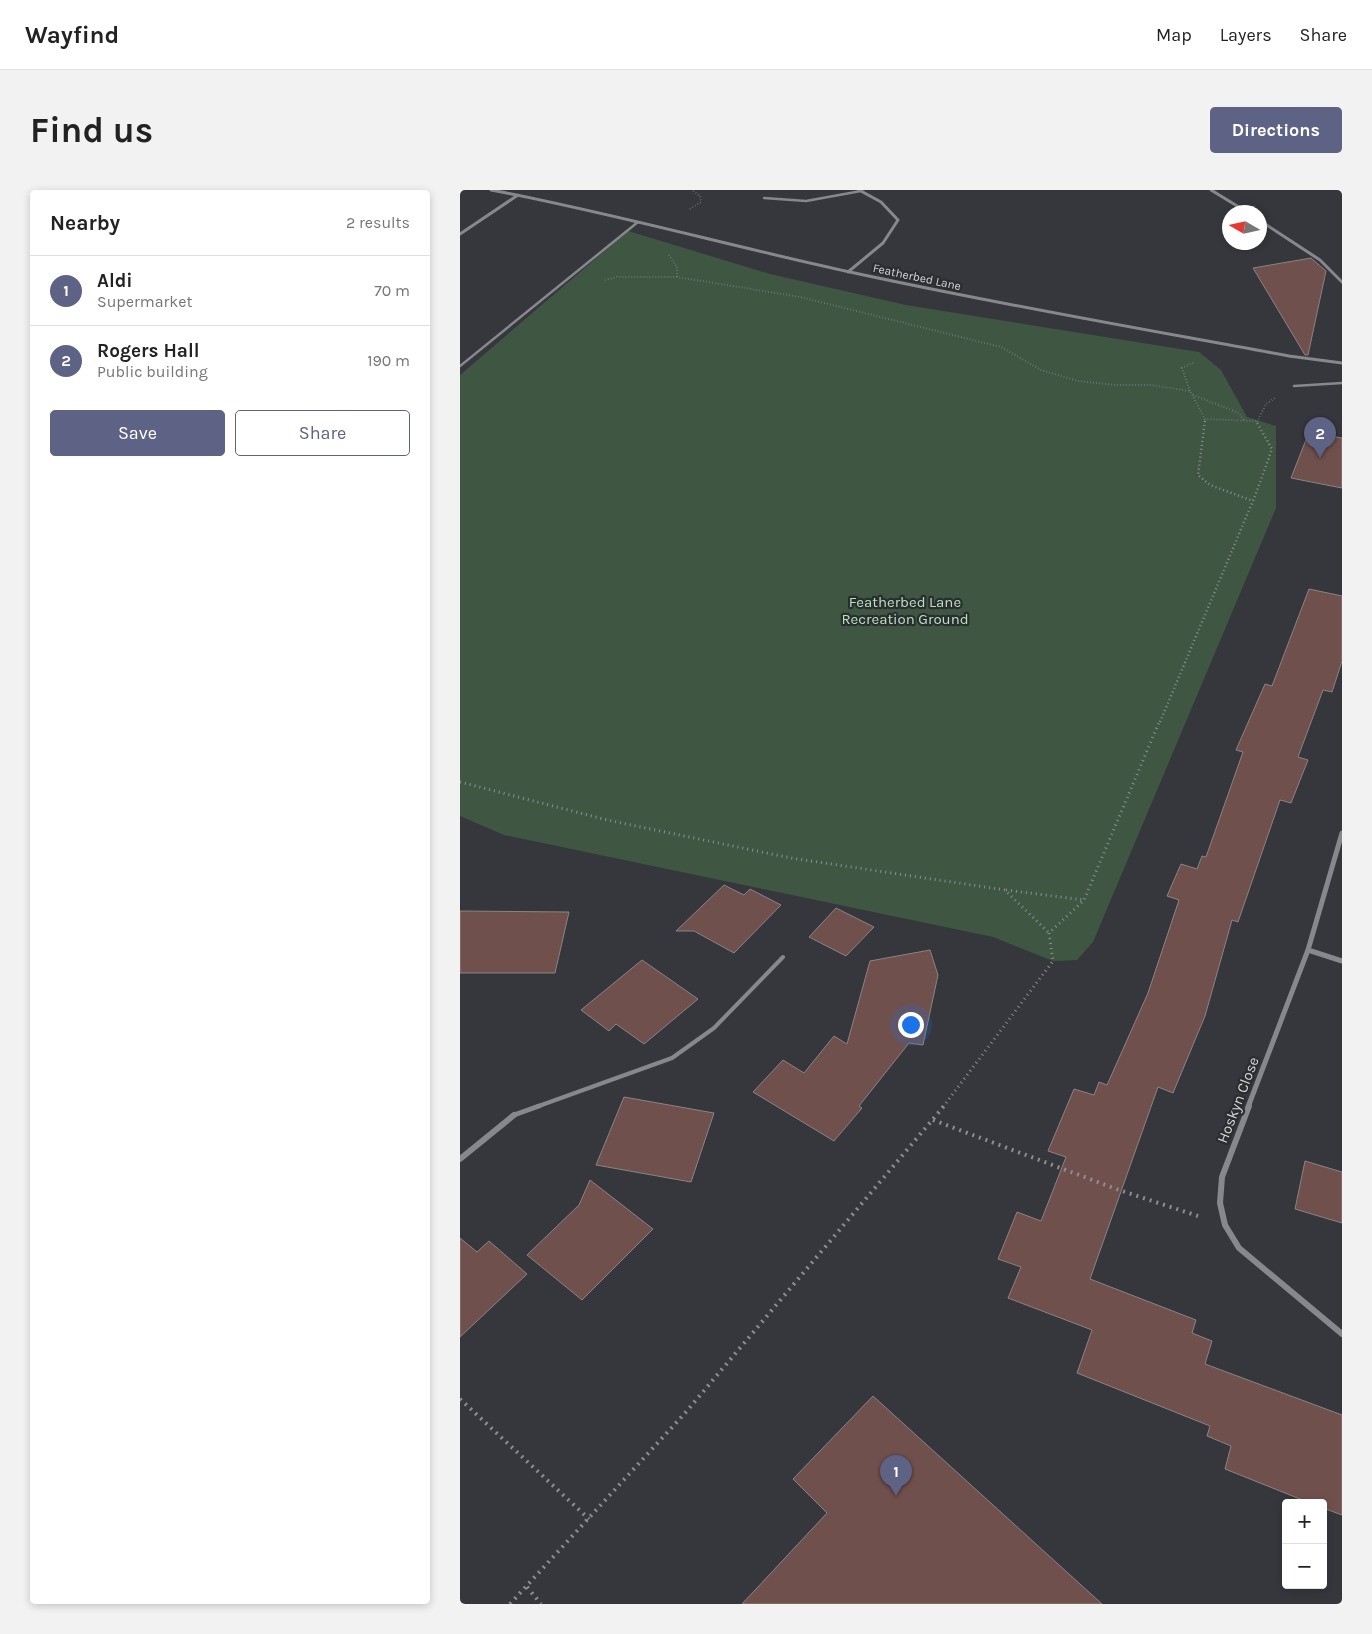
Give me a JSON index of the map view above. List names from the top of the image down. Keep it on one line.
{"streets":{"street":["Featherbed Lane","Hoskyn Close"]},"parks":["Featherbed Lane Recreation Ground"],"north":"left","page":{"header":"Wayfind","nav":["Map","Layers","Share"],"buttons":["Directions",["Save","Share"]],"title":"Find us","heading":["Nearby","2 results"],"list":[{"mark":"1","name":"Aldi","note":"Supermarket","value":"70 m"},{"mark":"2","name":"Rogers Hall","note":"Public building","value":"190 m"}],"pins":["2","1"],"map_buttons":["+","−"]}}
